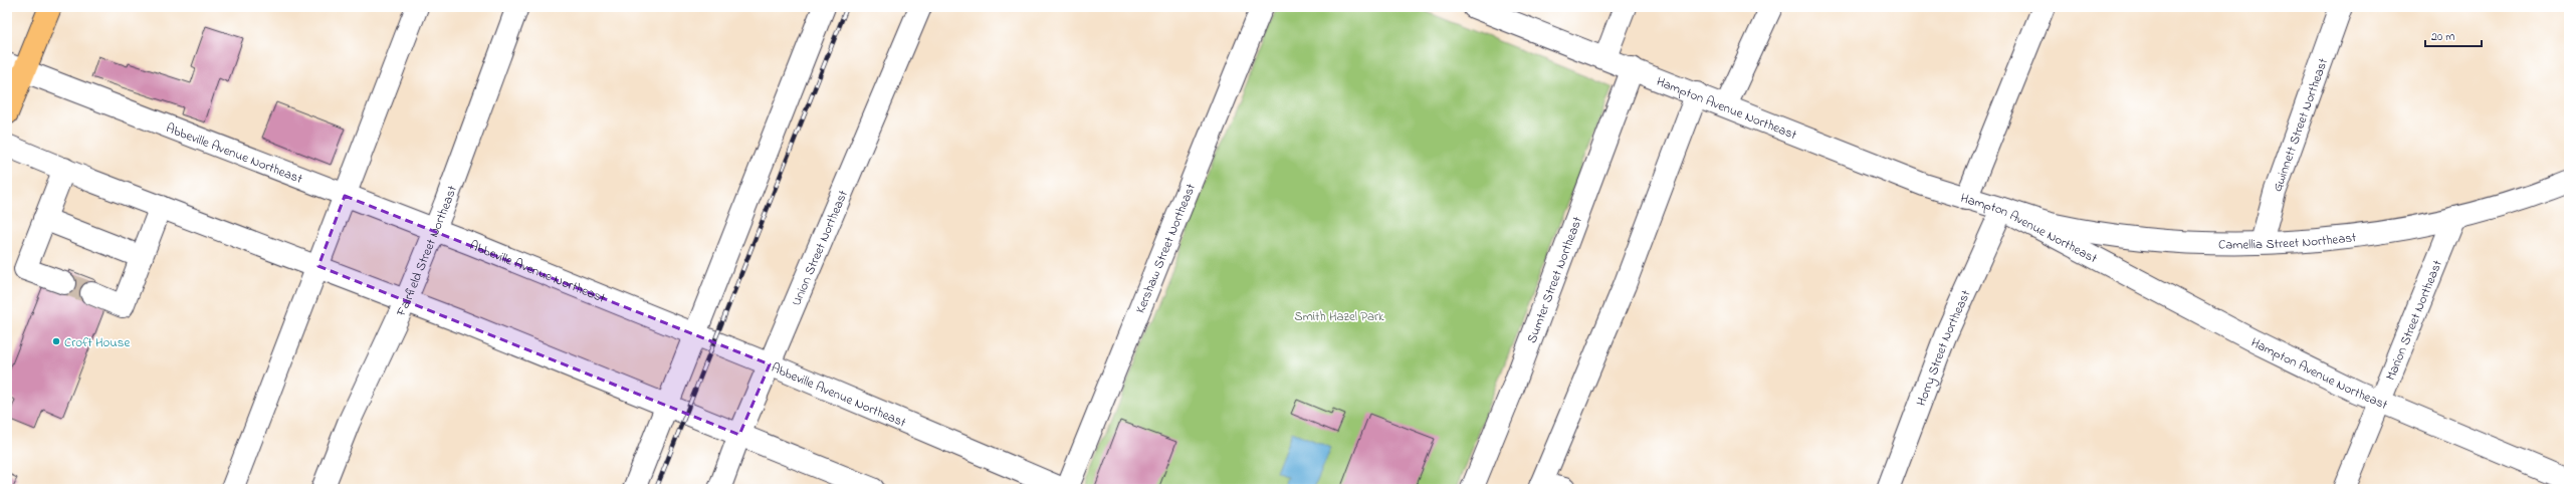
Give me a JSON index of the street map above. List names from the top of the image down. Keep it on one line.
{"streets":{"street":["Hampton Avenue Northeast","Gwinnett Street Northeast","Abbeville Avenue Northeast","Camellia Street Northeast","Union Street Northeast","Kershaw Street Northeast","Fairfield Street Northeast","Sumter Street Northeast","Marion Street Northeast","Horry Street Northeast"]},"crossings":[["Hampton Avenue Northeast","Camellia Street Northeast"],["Hampton Avenue Northeast","Sumter Street Northeast"],["Hampton Avenue Northeast","Marion Street Northeast"],["Hampton Avenue Northeast","Horry Street Northeast"],["Gwinnett Street Northeast","Camellia Street Northeast"],["Abbeville Avenue Northeast","Union Street Northeast"],["Abbeville Avenue Northeast","Fairfield Street Northeast"],["Camellia Street Northeast","Marion Street Northeast"],["Camellia Street Northeast","Horry Street Northeast"]],"parks":["Smith Hazel Park"],"places":["Croft House"],"scale_bar":"20 m"}
